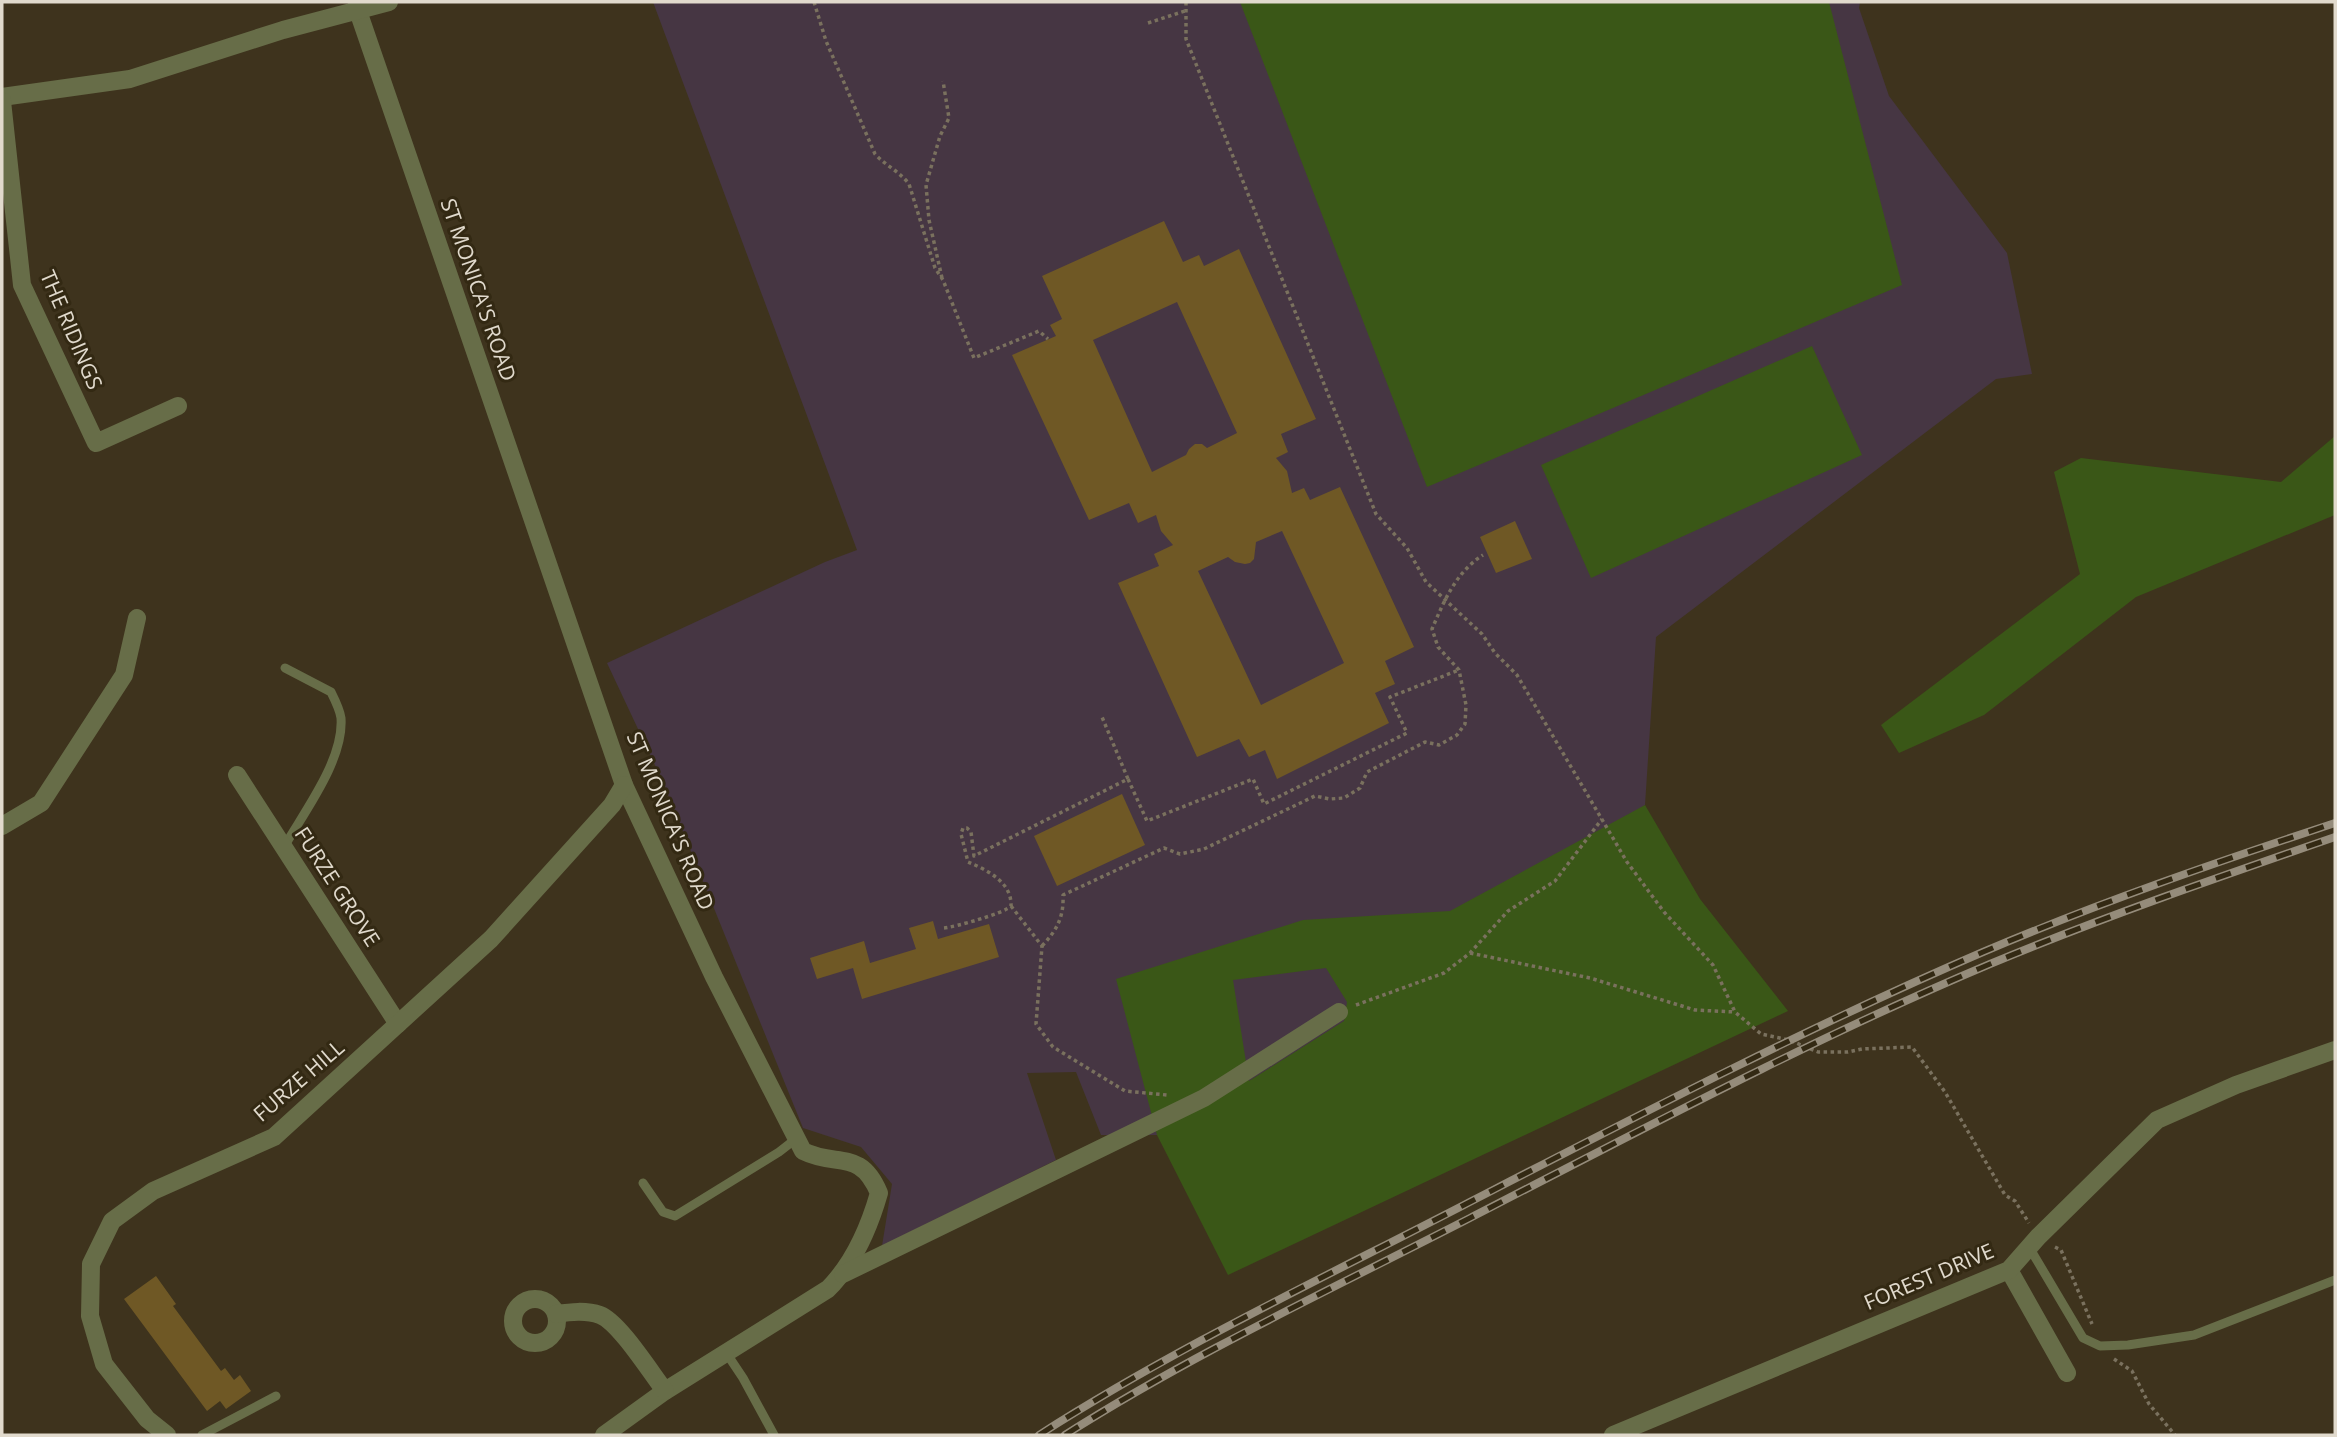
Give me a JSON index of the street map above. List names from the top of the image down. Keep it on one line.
{"streets":{"street":["ST MONICA'S ROAD","THE RIDINGS","FURZE GROVE","FURZE HILL","FOREST DRIVE"]},"crossings":[["ST MONICA'S ROAD","FURZE HILL"],["FURZE GROVE","FURZE HILL"]]}
